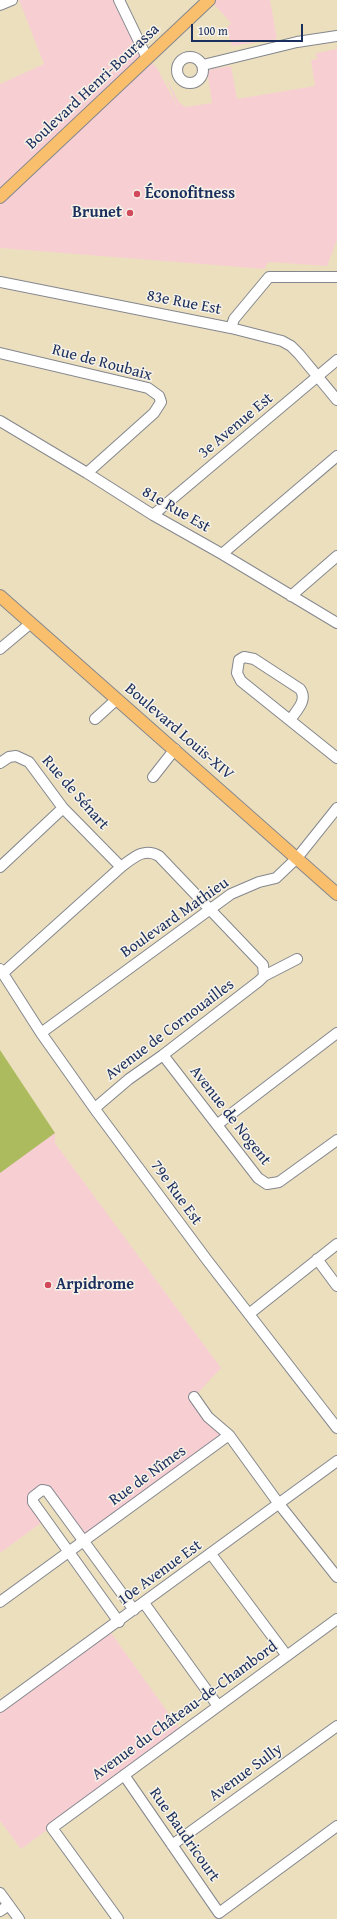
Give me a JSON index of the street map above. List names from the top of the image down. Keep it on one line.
{"streets":{"main road":["Boulevard Henri-Bourassa","Boulevard Louis-XIV"],"street":["83e Rue Est","Rue de Roubaix","3e Avenue Est","81e Rue Est","Rue de Sénart","Boulevard Mathieu","Avenue de Cornouailles","Avenue de Nogent","79e Rue Est","Rue de Nîmes","10e Avenue Est","Avenue du Château-de-Chambord","Avenue Sully","Rue Baudricourt"]},"crossings":[["83e Rue Est","3e Avenue Est"],["Rue de Roubaix","81e Rue Est"],["3e Avenue Est","81e Rue Est"],["Boulevard Louis-XIV","Boulevard Mathieu"],["Boulevard Mathieu","79e Rue Est"],["Avenue de Cornouailles","Avenue de Nogent"],["Avenue de Cornouailles","79e Rue Est"],["Avenue du Château-de-Chambord","Rue Baudricourt"],["Avenue Sully","Rue Baudricourt"]],"places":["Éconofitness","Brunet","Arpidrome"],"scale_bar":"100 m"}
